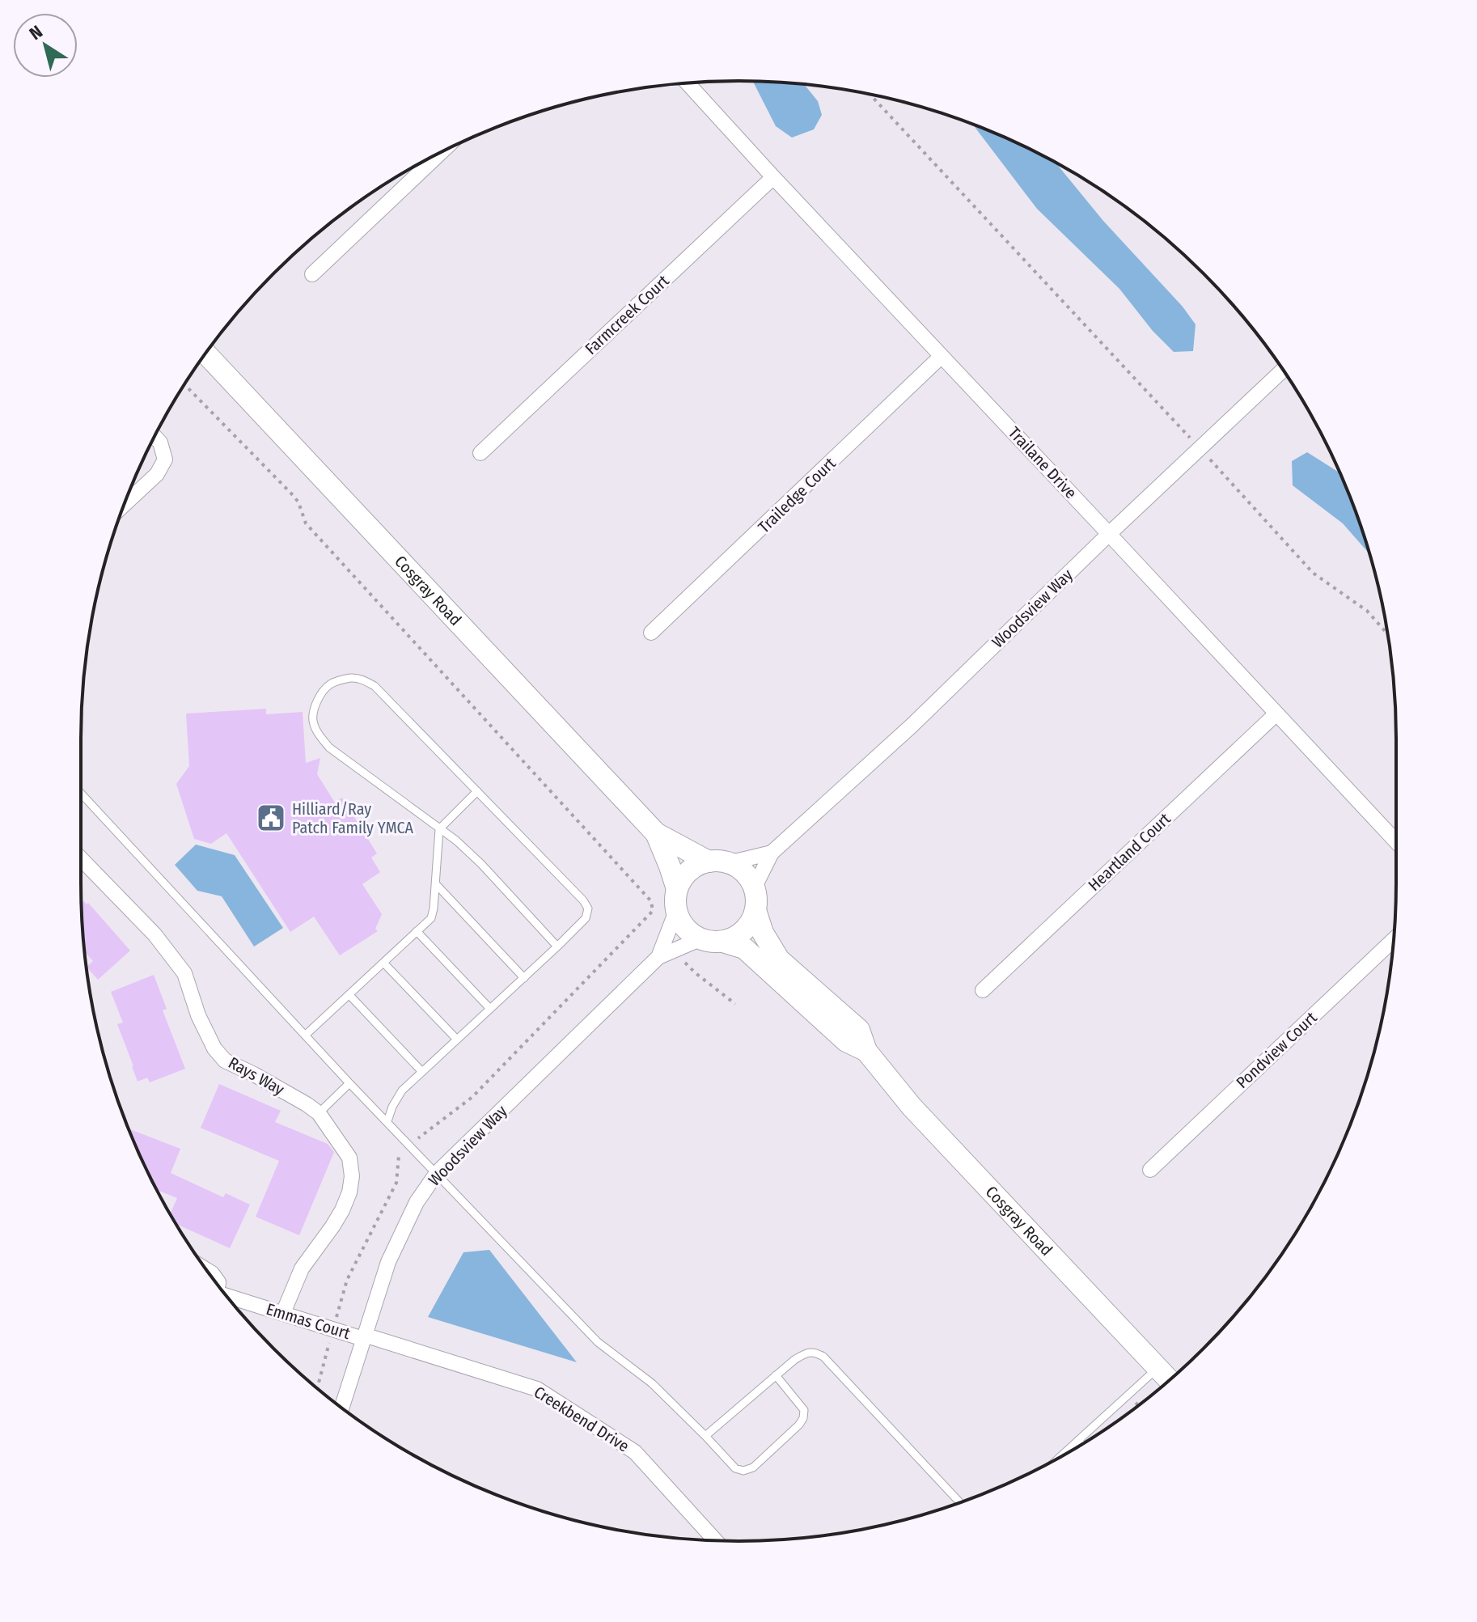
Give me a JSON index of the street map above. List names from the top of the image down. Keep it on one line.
{"streets":{"main road":["Cosgray Road"],"street":["Farmcreek Court","Trailane Drive","Trailedge Court","Woodsview Way","Heartland Court","Pondview Court","Rays Way","Emmas Court","Creekbend Drive"]},"crossings":[["Farmcreek Court","Trailane Drive"],["Trailane Drive","Trailedge Court"],["Trailane Drive","Woodsview Way"],["Trailane Drive","Heartland Court"],["Cosgray Road","Woodsview Way"],["Woodsview Way","Emmas Court"],["Woodsview Way","Creekbend Drive"],["Rays Way","Emmas Court"],["Emmas Court","Creekbend Drive"]],"places":{"public building":["Hilliard/Ray Patch Family YMCA"]},"north":"top left"}
